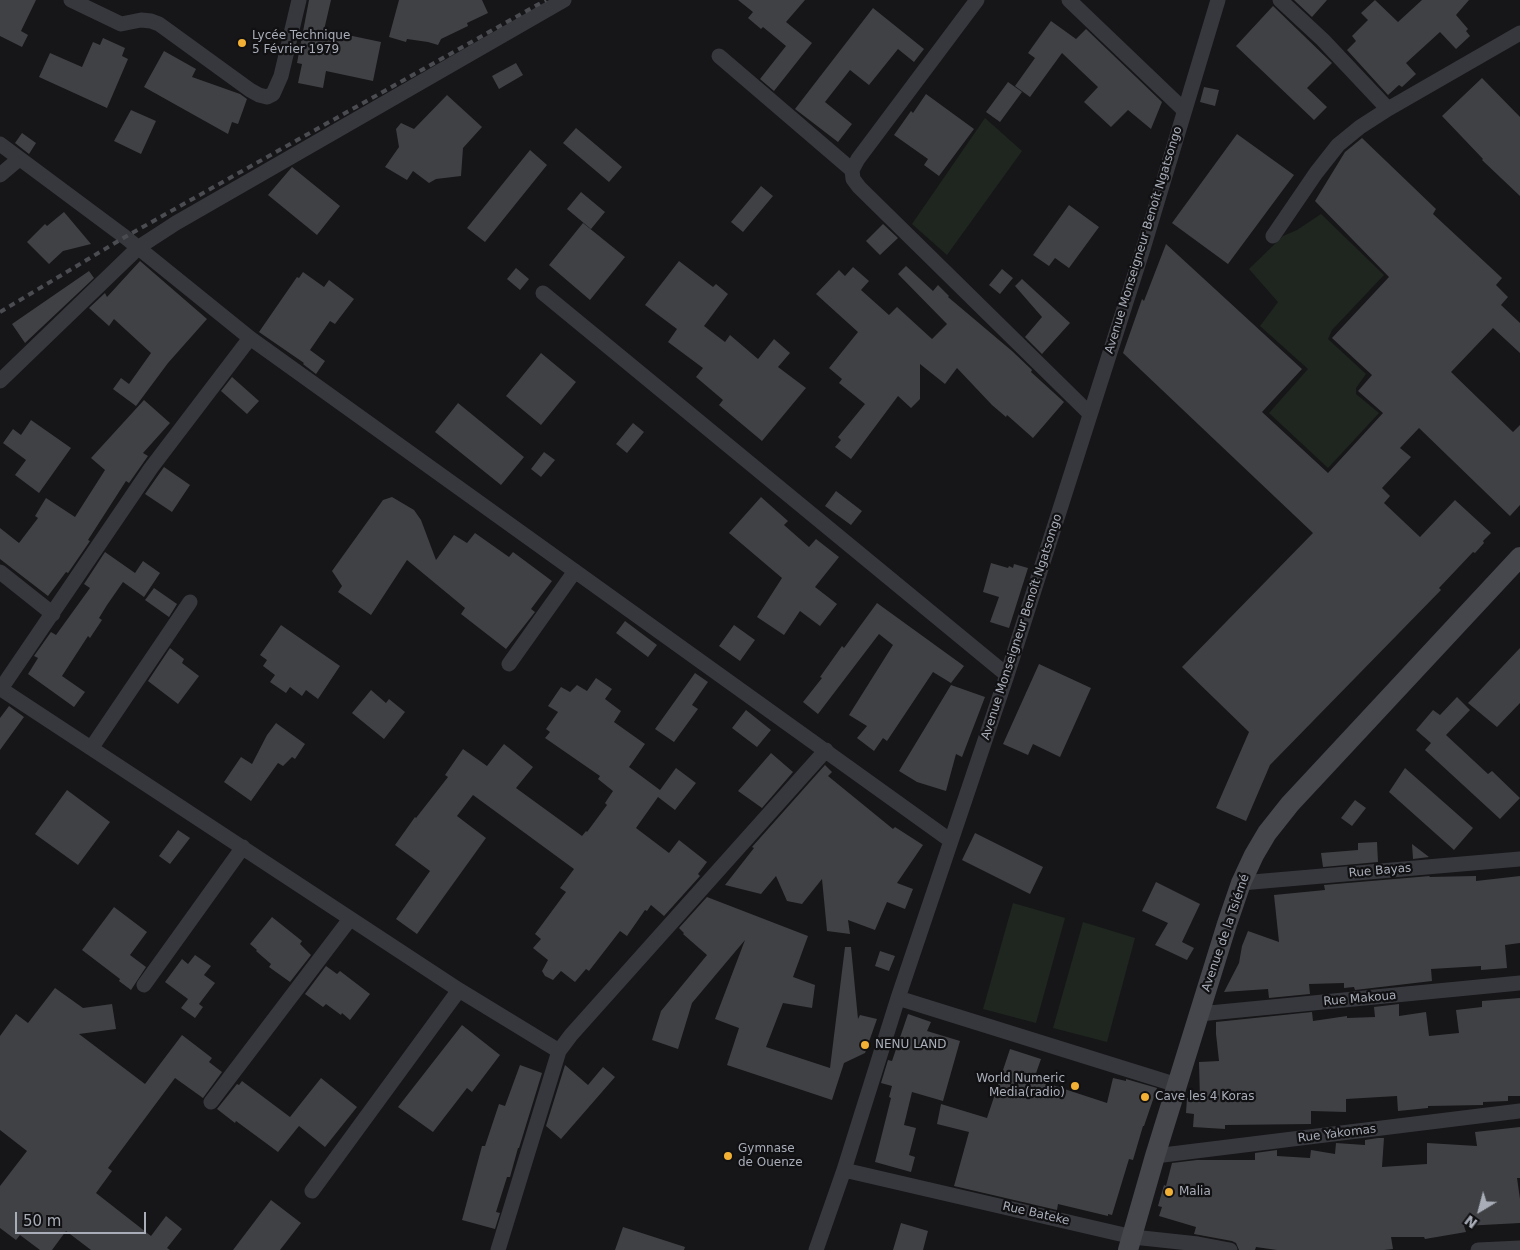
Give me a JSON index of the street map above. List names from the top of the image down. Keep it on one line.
{"streets":{"main road":["Avenue de la Tsiémé"],"street":["Avenue Monseigneur Benoît Ngatsongo","Rue Bayas","Rue Makoua","Rue Yakomas","Rue Bateke"]},"crossings":[["Avenue Monseigneur Benoît Ngatsongo","Rue Bateke"],["Rue Bayas","Avenue de la Tsiémé"],["Avenue de la Tsiémé","Rue Makoua"],["Avenue de la Tsiémé","Rue Yakomas"],["Avenue de la Tsiémé","Rue Bateke"]],"places":["Lycée Technique 5 Février 1979","NENU LAND","World Numeric Media(radio)","Cave les 4 Koras","Gymnase de Ouenze","Malia"],"scale_bar":"50 m","north":"bottom left"}
